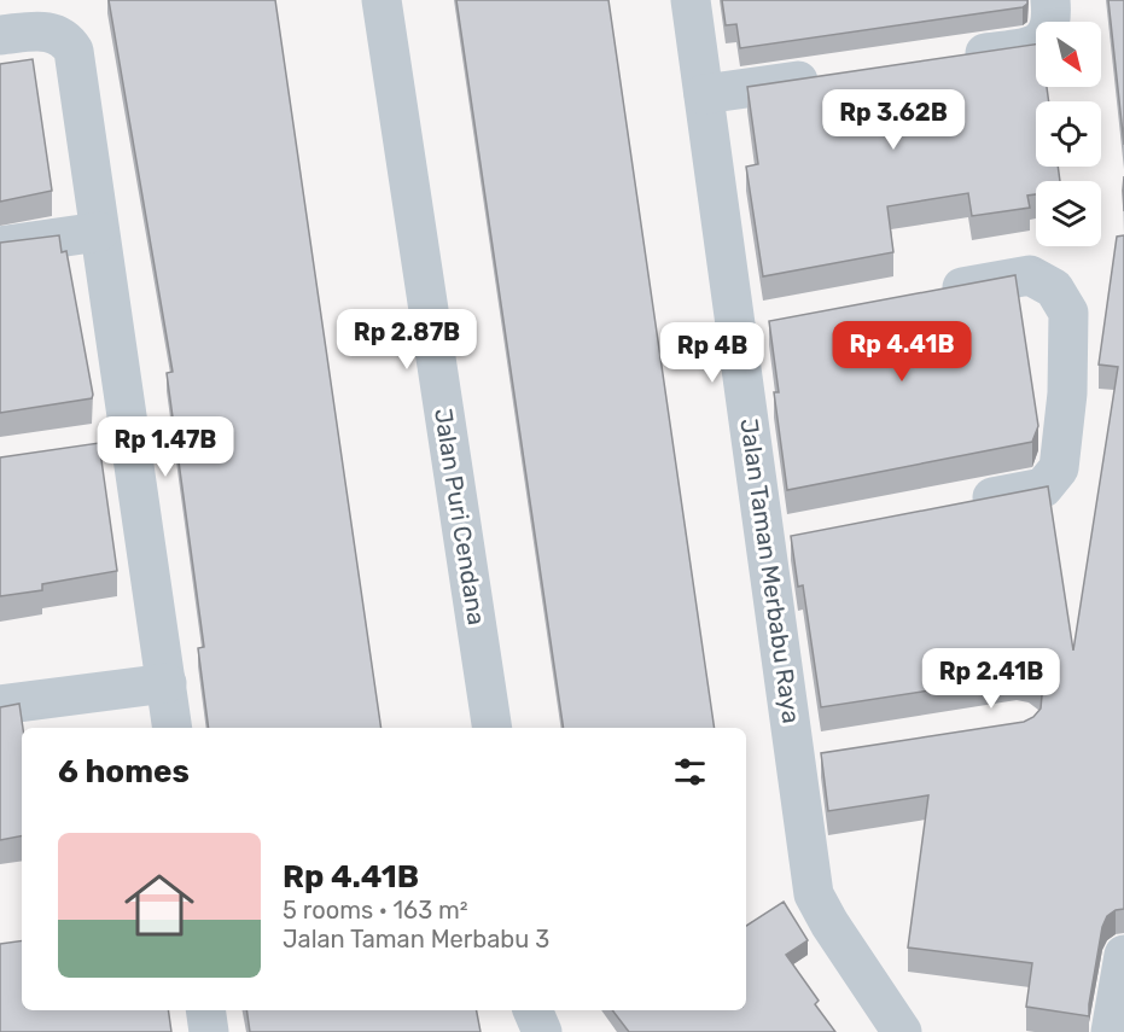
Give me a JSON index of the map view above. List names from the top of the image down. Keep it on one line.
{"streets":{"street":["Jalan Puri Cendana","Jalan Taman Merbabu Raya"]},"north":"bottom right","page":{"price":["Rp 3.62B","Rp 2.87B","Rp 4.41B","Rp 4B","Rp 1.47B","Rp 2.41B"],"heading":"6 homes","list":[{"name":"Rp 4.41B","note":"5 rooms · 163 m² · Jalan Taman Merbabu 3"}]}}
